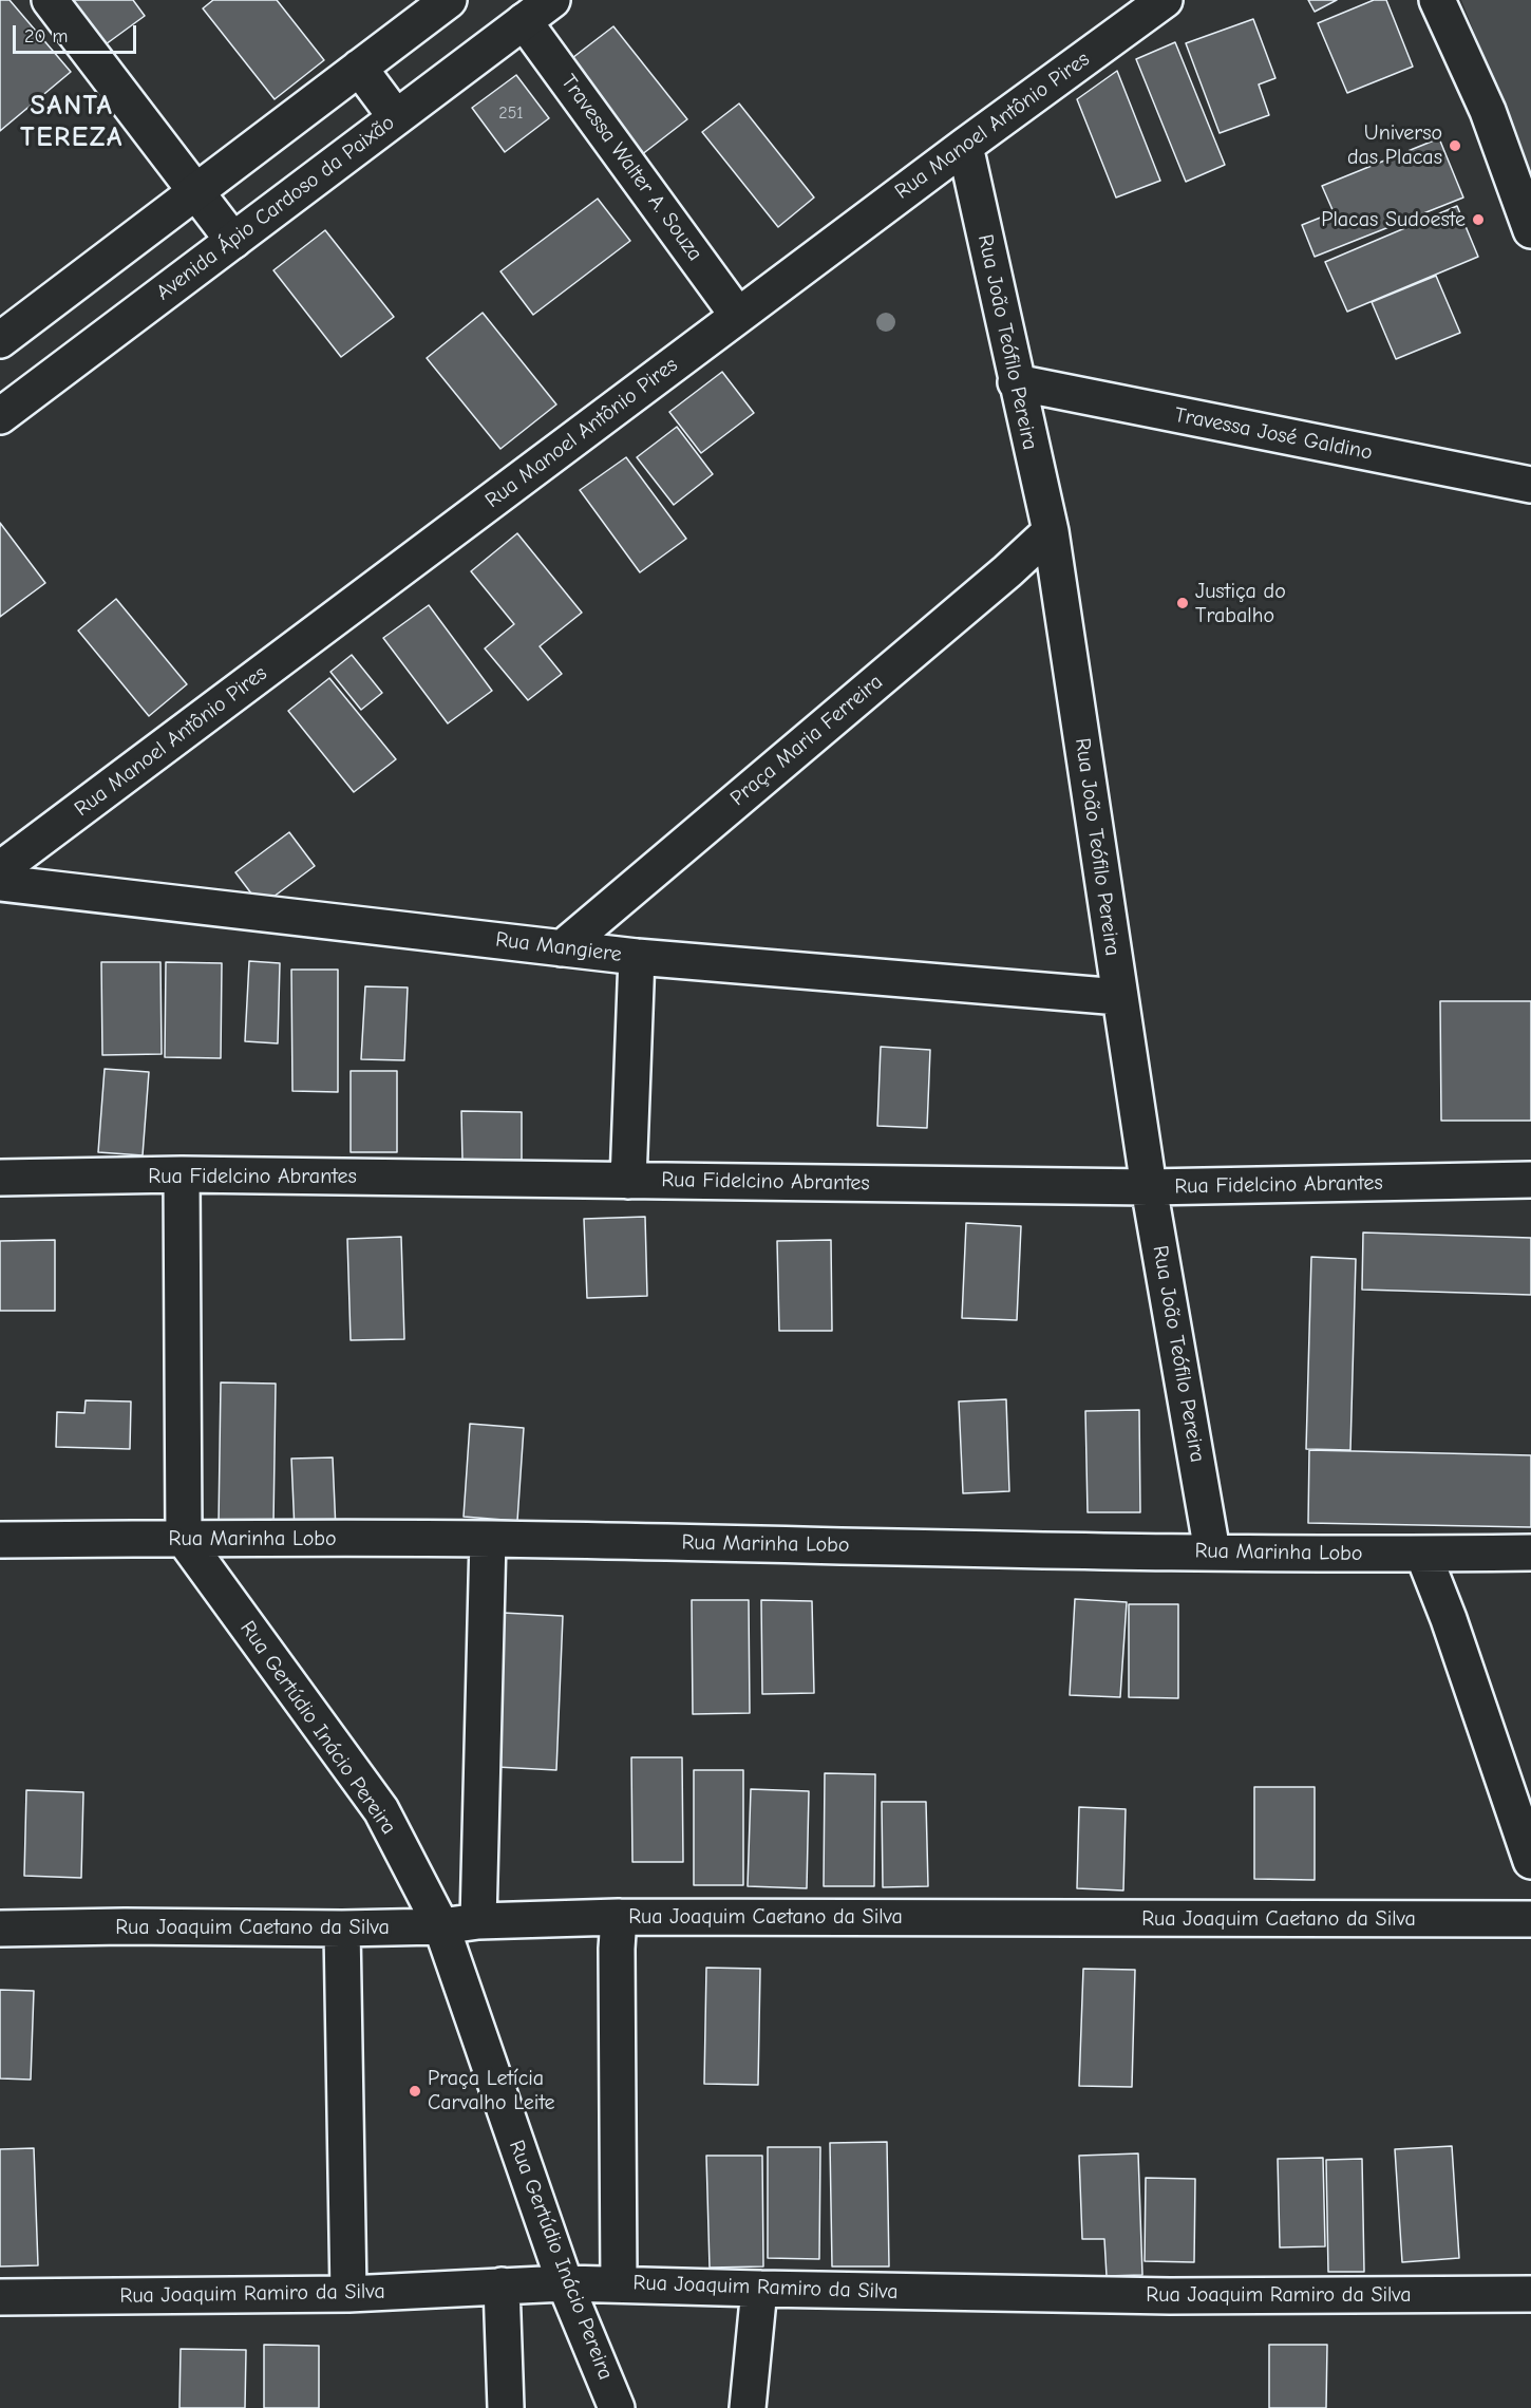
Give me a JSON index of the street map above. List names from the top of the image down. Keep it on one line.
{"streets":{"street":["Rua Manoel Antônio Pires","Travessa Walter A. Souza","Avenida Ápio Cardoso da Paixão","Rua João Teófilo Pereira","Travessa José Galdino","Praça Maria Ferreira","Rua Mangiere","Rua Fidelcino Abrantes","Rua Marinha Lobo","Rua Gertúdio Inácio Pereira","Rua Joaquim Caetano da Silva","Rua Joaquim Ramiro da Silva"]},"crossings":[["Rua Manoel Antônio Pires","Travessa Walter A. Souza"],["Rua Manoel Antônio Pires","Rua João Teófilo Pereira"],["Travessa Walter A. Souza","Avenida Ápio Cardoso da Paixão"],["Rua João Teófilo Pereira","Travessa José Galdino"],["Rua João Teófilo Pereira","Praça Maria Ferreira"],["Rua João Teófilo Pereira","Rua Mangiere"],["Rua João Teófilo Pereira","Rua Fidelcino Abrantes"],["Rua João Teófilo Pereira","Rua Marinha Lobo"],["Praça Maria Ferreira","Rua Mangiere"],["Rua Marinha Lobo","Rua Gertúdio Inácio Pereira"],["Rua Gertúdio Inácio Pereira","Rua Joaquim Caetano da Silva"],["Rua Gertúdio Inácio Pereira","Rua Joaquim Ramiro da Silva"]],"districts":["SANTA TEREZA"],"places":["Universo das Placas","Placas Sudoeste","Justiça do Trabalho","Praça Letícia Carvalho Leite"],"house_numbers":["251"],"scale_bar":"20 m"}
